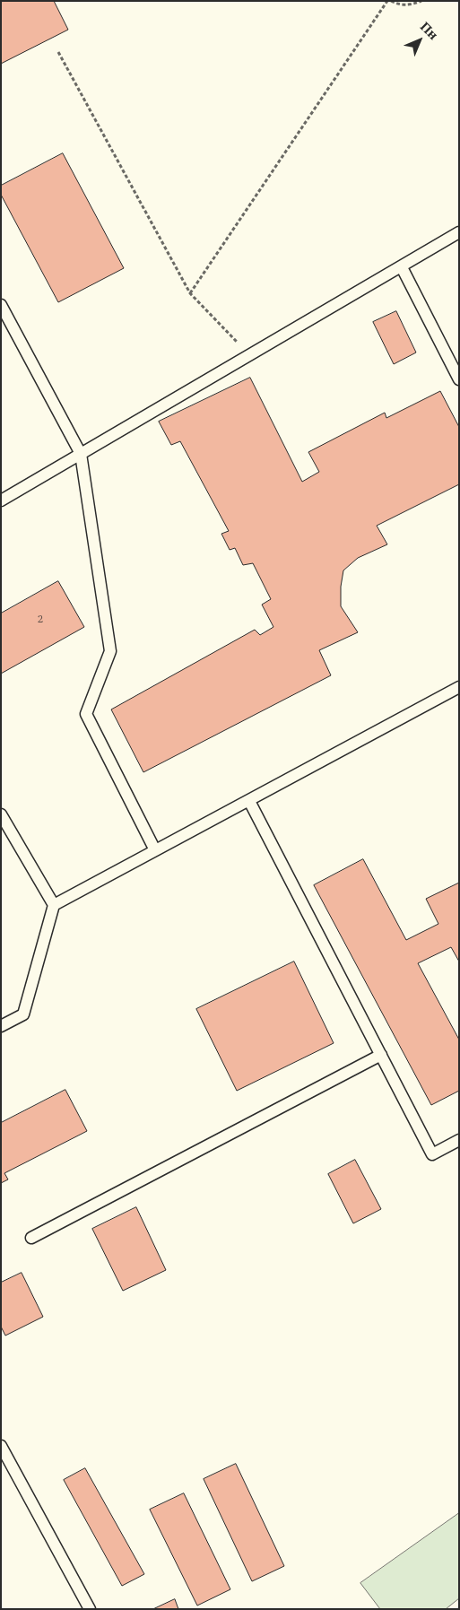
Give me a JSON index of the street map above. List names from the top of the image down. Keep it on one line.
{"house_numbers":["2"],"north":"top right"}
